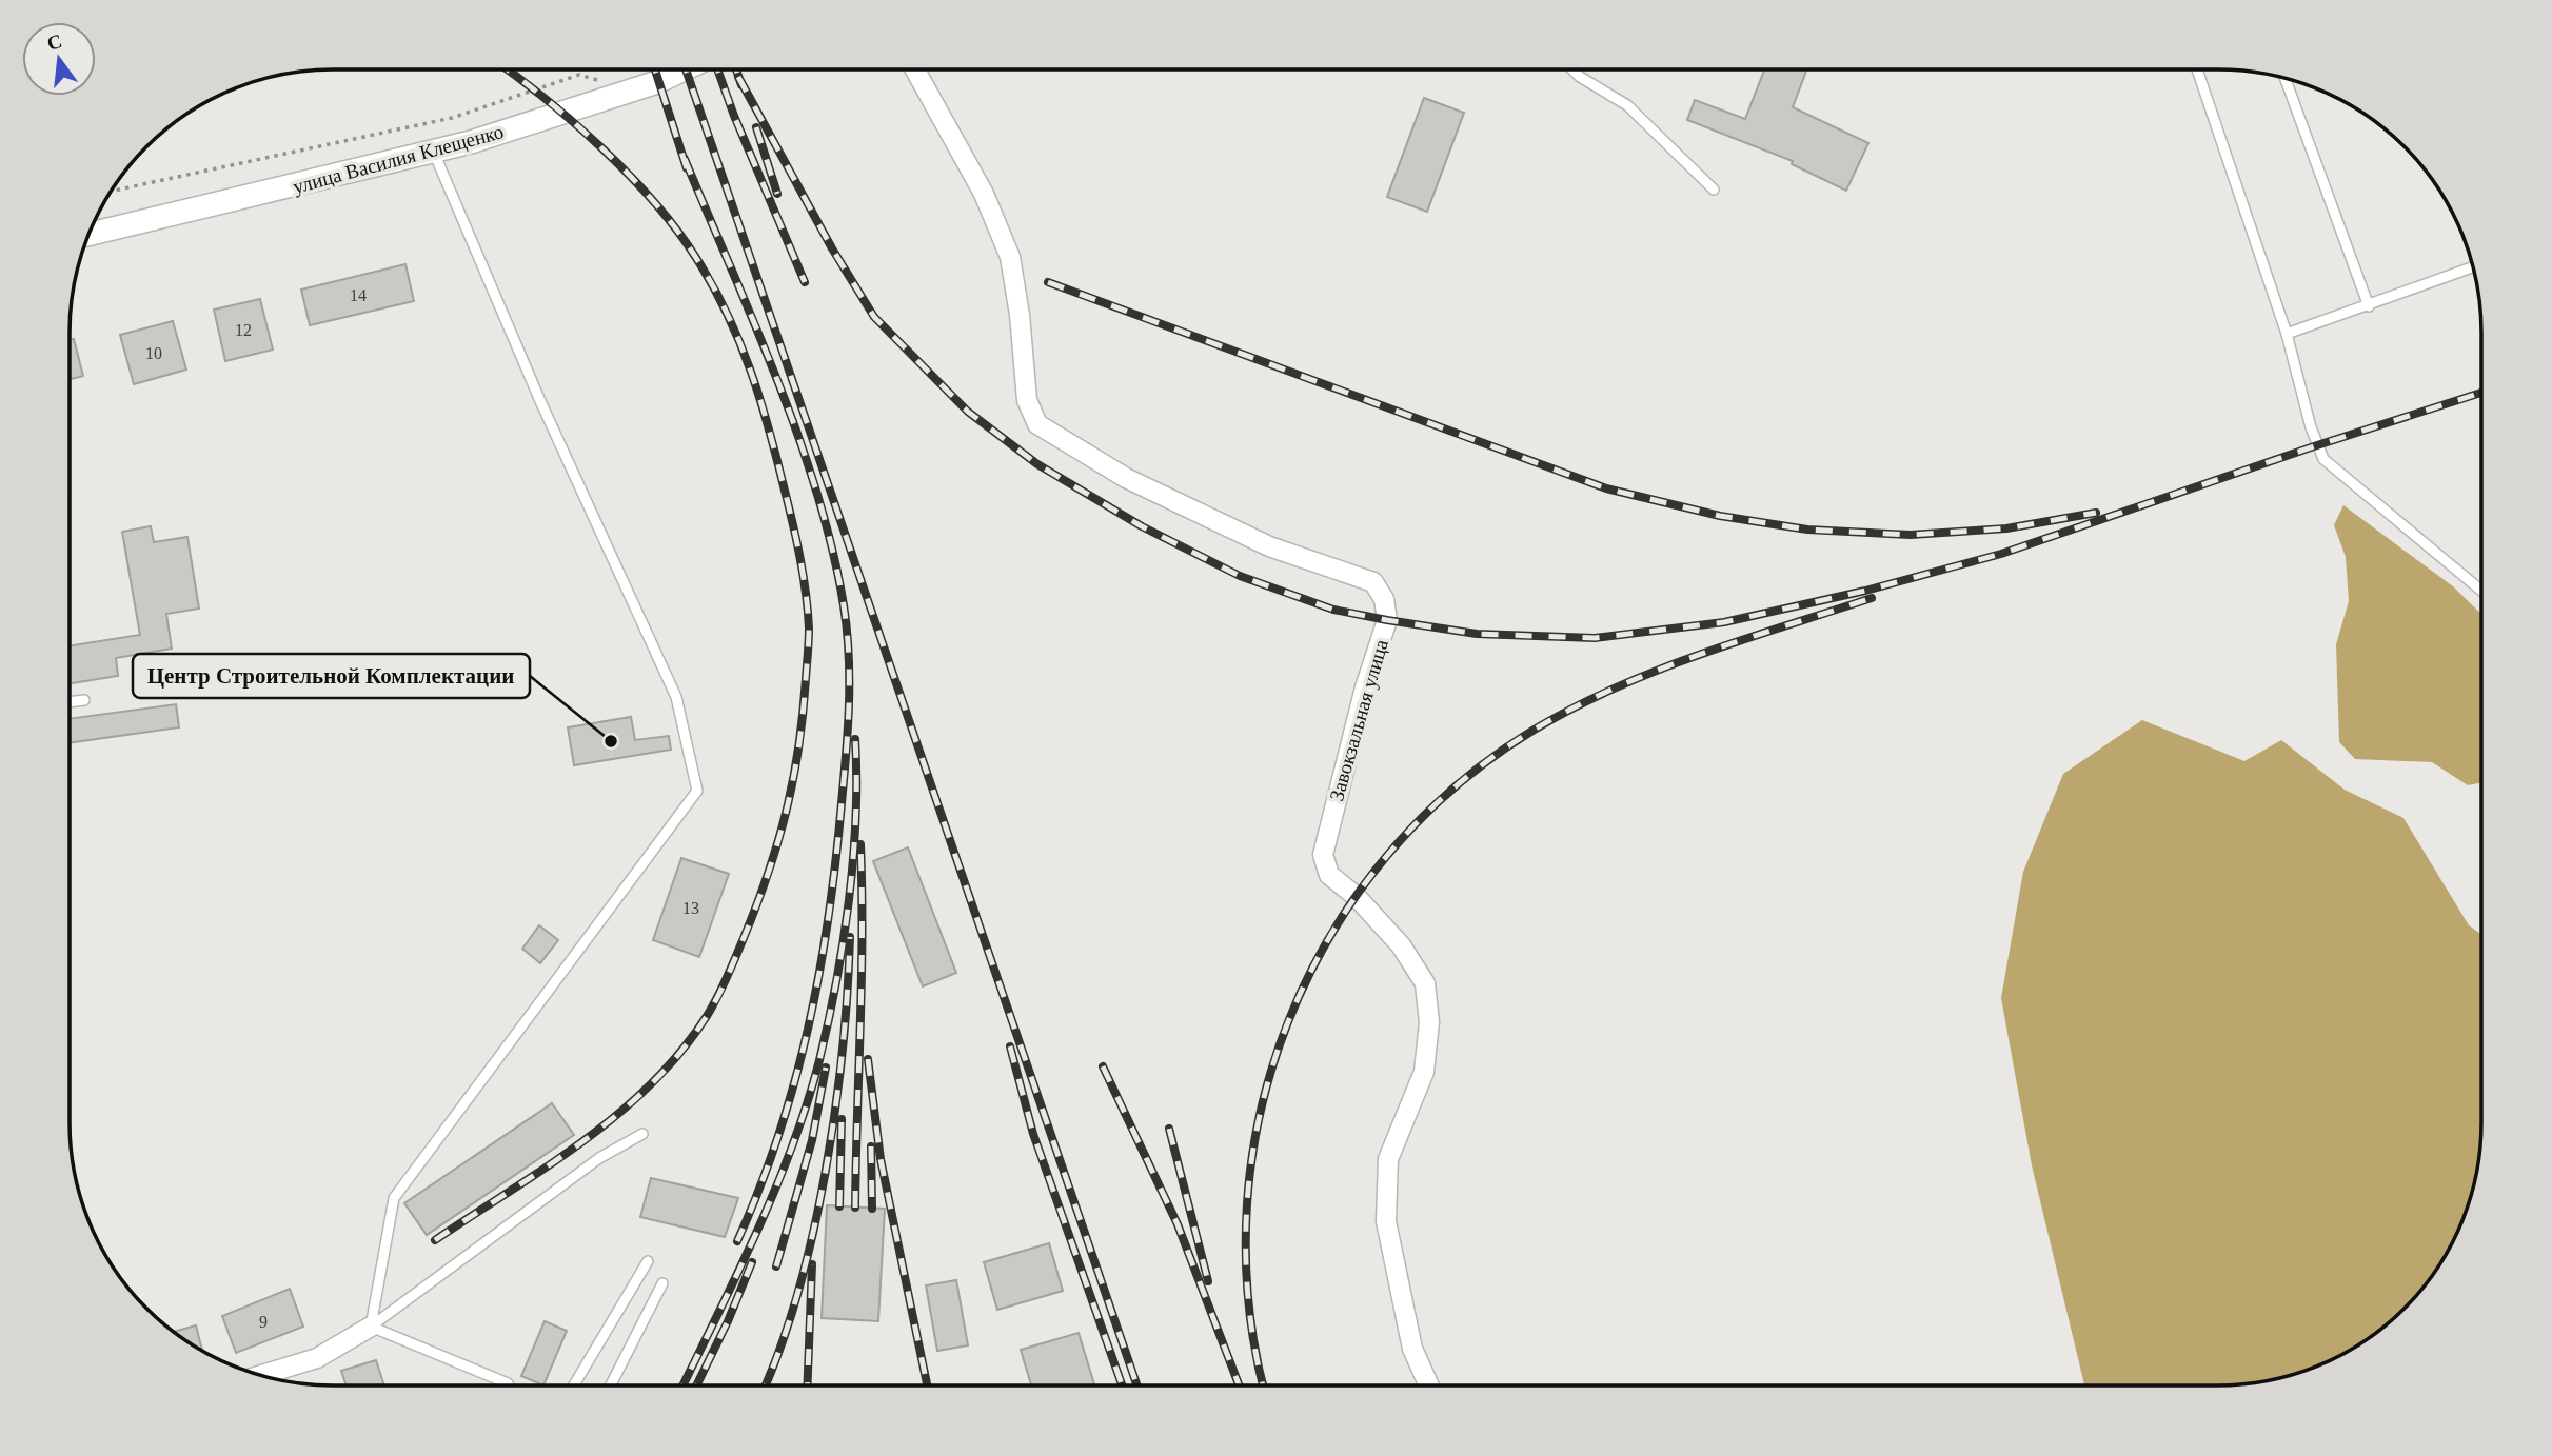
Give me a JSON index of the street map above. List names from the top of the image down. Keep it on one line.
{"streets":{"street":["улица Василия Клещенко","Завокзальная улица"]},"places":["Центр Строительной Комплектации"],"house_numbers":["14","12","10","13","9"],"north":"top"}
